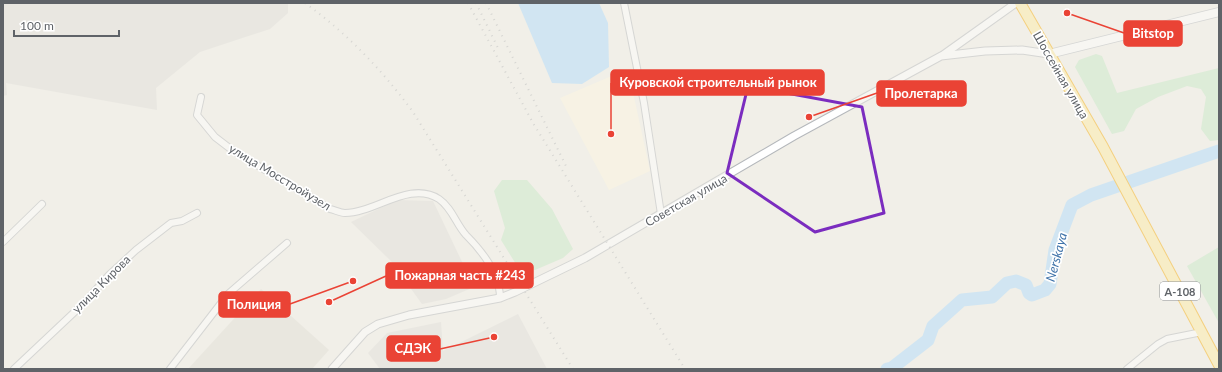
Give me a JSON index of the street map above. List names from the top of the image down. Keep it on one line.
{"streets":{"highway":["Шоссейная улица","А-108"],"street":["улица Мосстройузел","Советская улица","улица Кирова"]},"crossings":[["Шоссейная улица","Советская улица"],["Шоссейная улица","А-108"],["улица Мосстройузел","Советская улица"]],"water":["Nerskaya"],"places":["Bitstop","Пролетарка","Куровской строительный рынок","Полиция","Пожарная часть #243","СДЭК"],"scale_bar":"100 m"}
